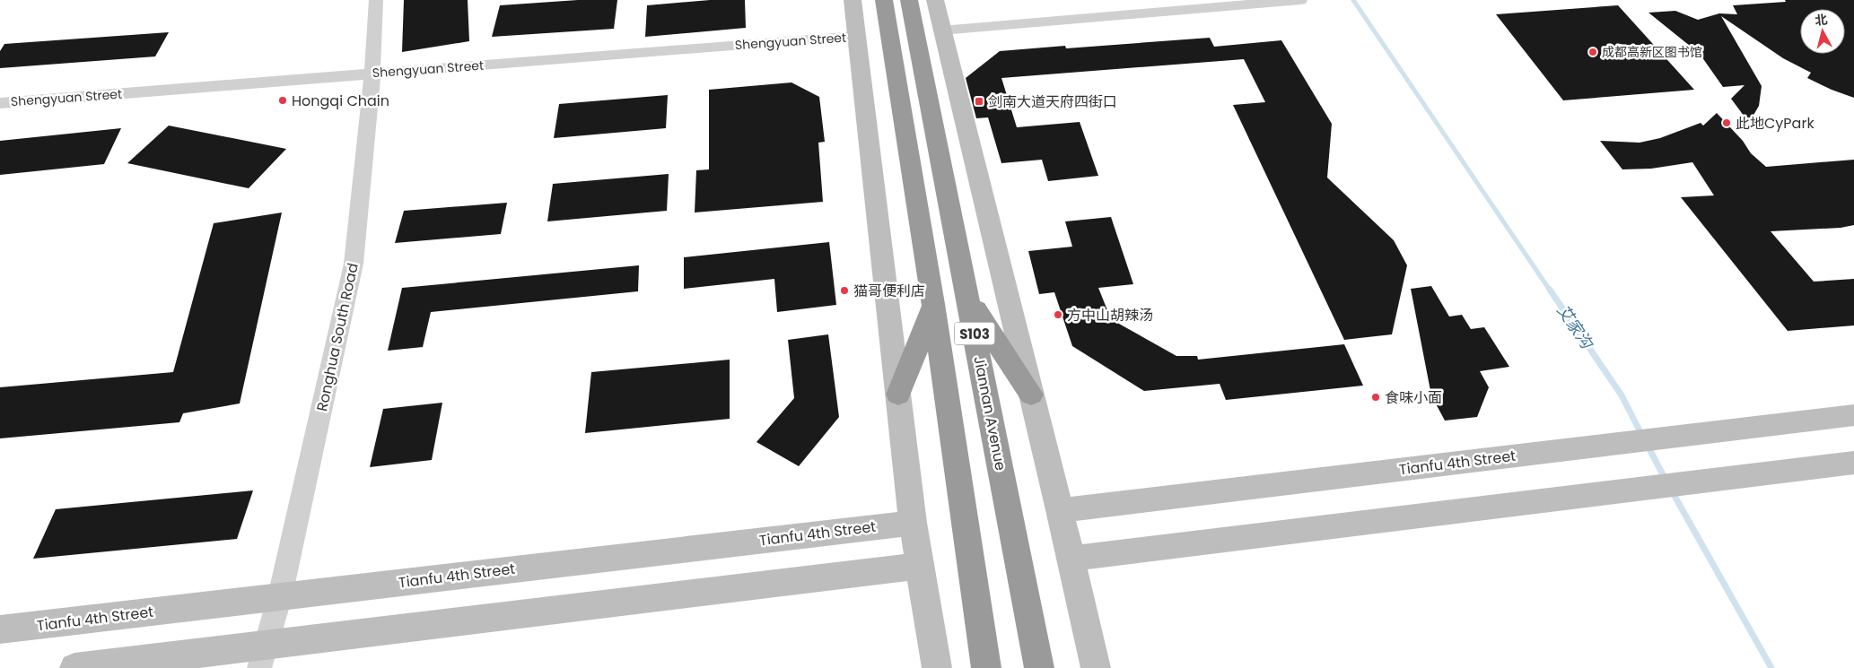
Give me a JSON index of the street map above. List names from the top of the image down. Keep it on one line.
{"streets":{"highway":["S103","Jiannan Avenue"],"main road":["Tianfu 4th Street"],"street":["Shengyuan Street","Ronghua South Road"]},"crossings":[["Shengyuan Street","Ronghua South Road"],["Ronghua South Road","Tianfu 4th Street"]],"water":["艾家沟"],"places":{"other":["成都高新区图书馆","Hongqi Chain","此地CyPark","猫哥便利店","方中山胡辣汤","食味小面"],"transit":["剑南大道天府四街口"]},"north":"top"}
